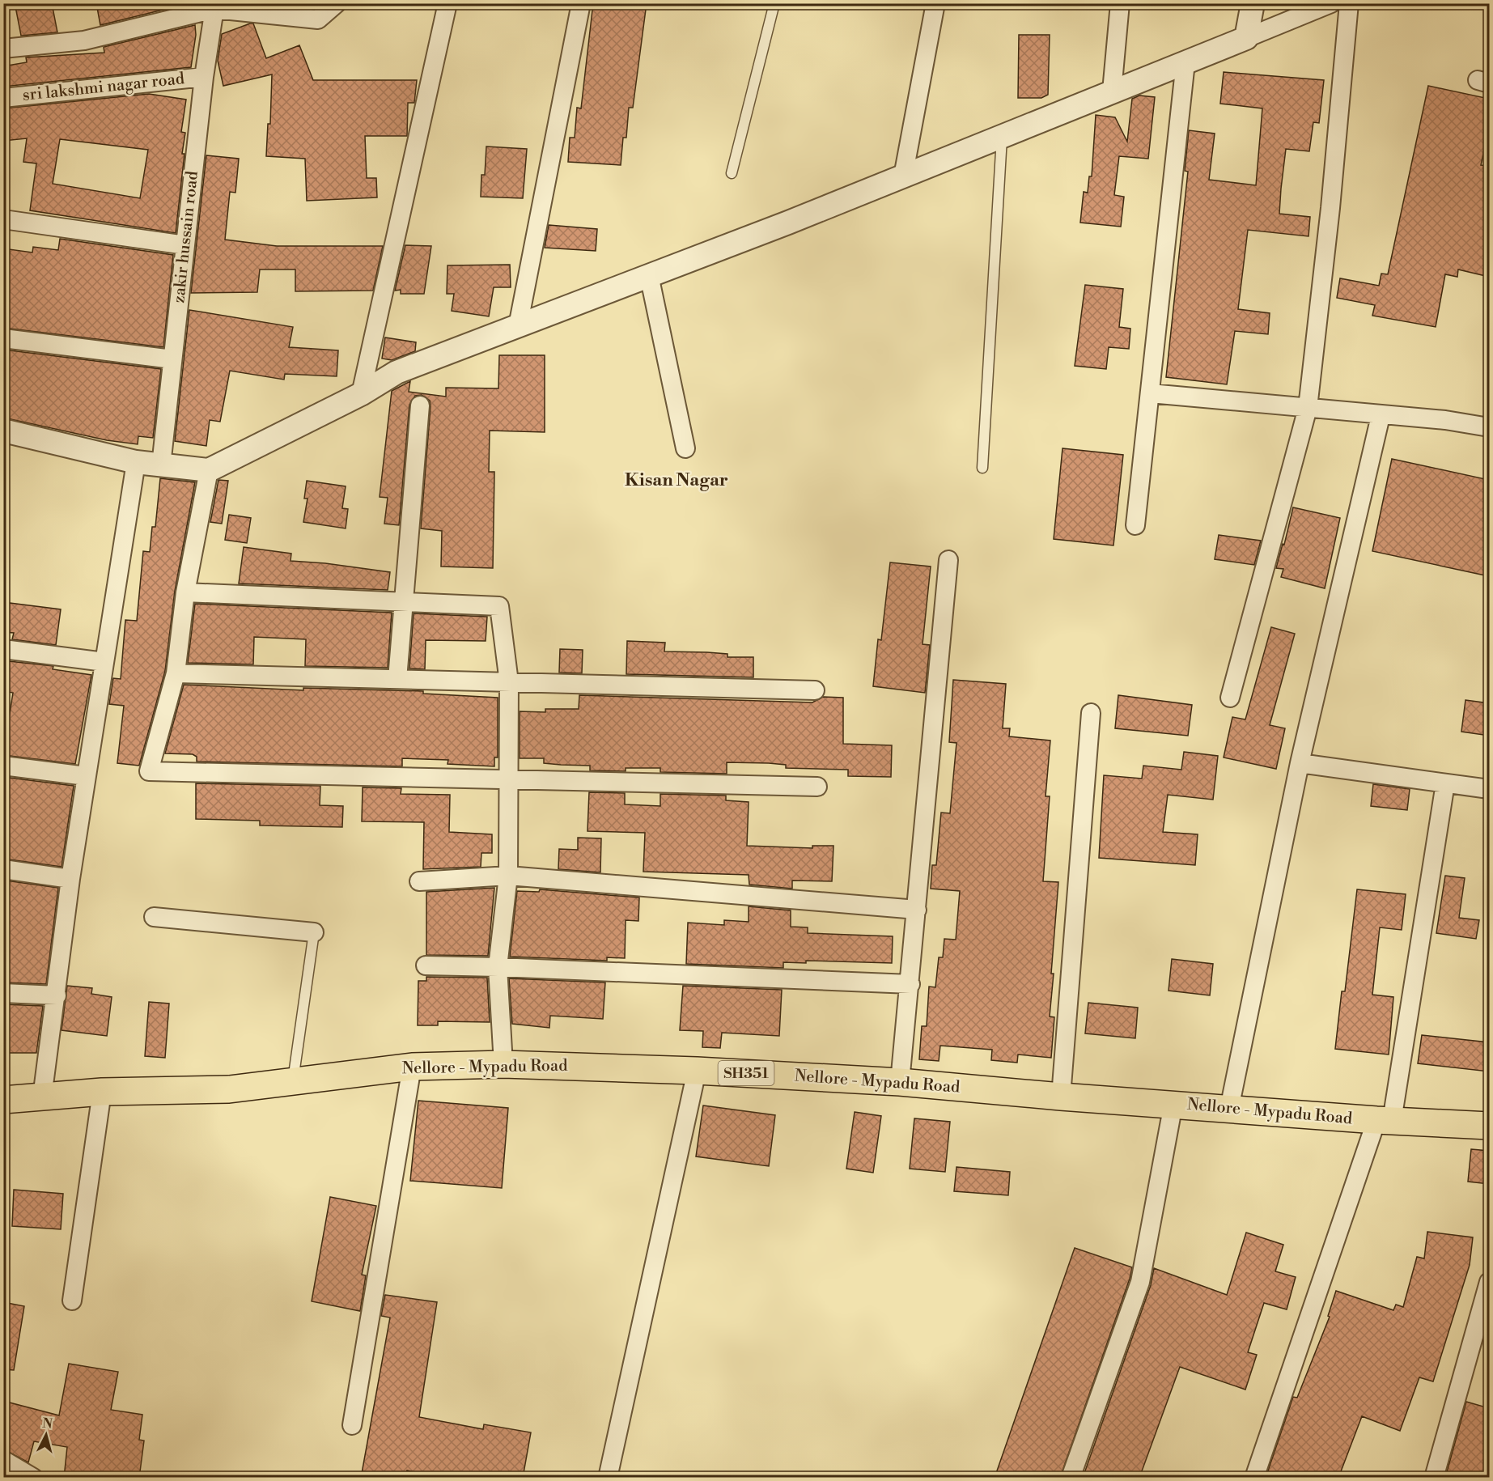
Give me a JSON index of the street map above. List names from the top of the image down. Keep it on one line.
{"streets":{"main road":["Nellore - Mypadu Road","SH351"],"street":["sri lakshmi nagar road","zakir hussain road"]},"crossings":[["sri lakshmi nagar road","zakir hussain road"]],"districts":["Kisan Nagar"],"north":"top"}
